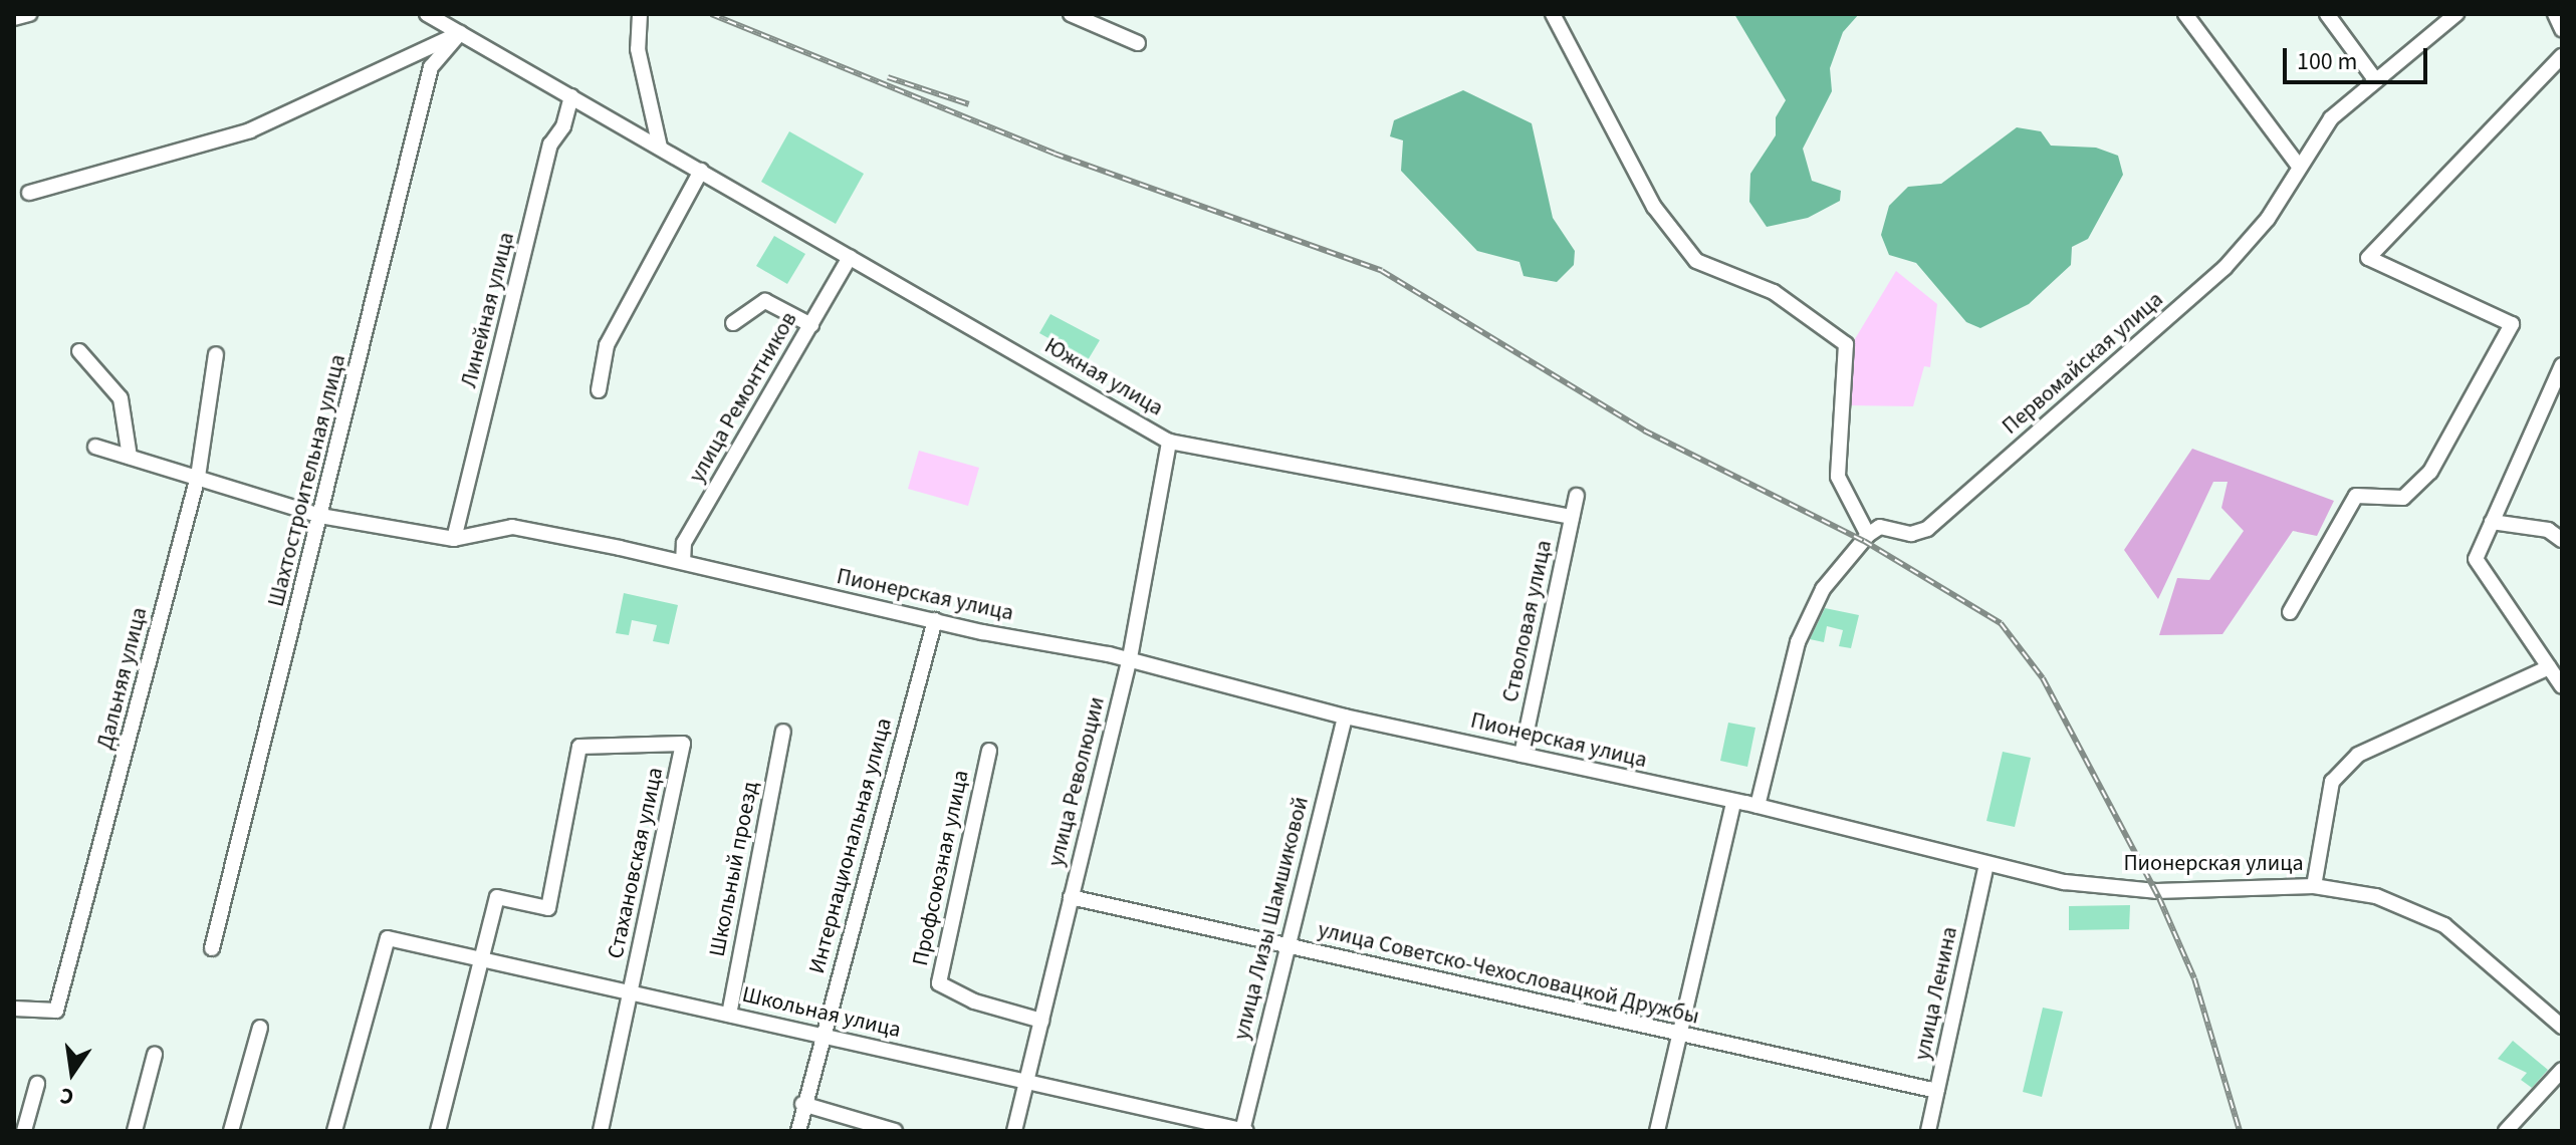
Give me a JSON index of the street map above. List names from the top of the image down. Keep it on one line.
{"streets":{"street":["Линейная улица","Первомайская улица","Южная улица","улица Ремонтников","Шахтостроительная улица","Пионерская улица","Стволовая улица","Дальняя улица","улица Революции","Интернациональная улица","Стахановская улица","Профсоюзная улица","Школьный проезд","улица Лизы Шамшиковой","улица Советско-Чехословацкой Дружбы","улица Ленина","Школьная улица"]},"crossings":[["Линейная улица","Южная улица"],["Линейная улица","Пионерская улица"],["Южная улица","улица Ремонтников"],["Южная улица","Шахтостроительная улица"],["Южная улица","Стволовая улица"],["Южная улица","улица Революции"],["улица Ремонтников","Пионерская улица"],["Пионерская улица","Стволовая улица"],["Пионерская улица","улица Революции"],["Пионерская улица","Интернациональная улица"],["Пионерская улица","улица Лизы Шамшиковой"],["Пионерская улица","улица Ленина"],["улица Революции","Профсоюзная улица"],["улица Революции","улица Советско-Чехословацкой Дружбы"],["улица Революции","Школьная улица"],["Интернациональная улица","Школьная улица"],["Стахановская улица","Школьная улица"],["Школьный проезд","Школьная улица"],["улица Лизы Шамшиковой","улица Советско-Чехословацкой Дружбы"],["улица Лизы Шамшиковой","Школьная улица"],["улица Советско-Чехословацкой Дружбы","улица Ленина"]],"scale_bar":"100 m","north":"bottom"}
